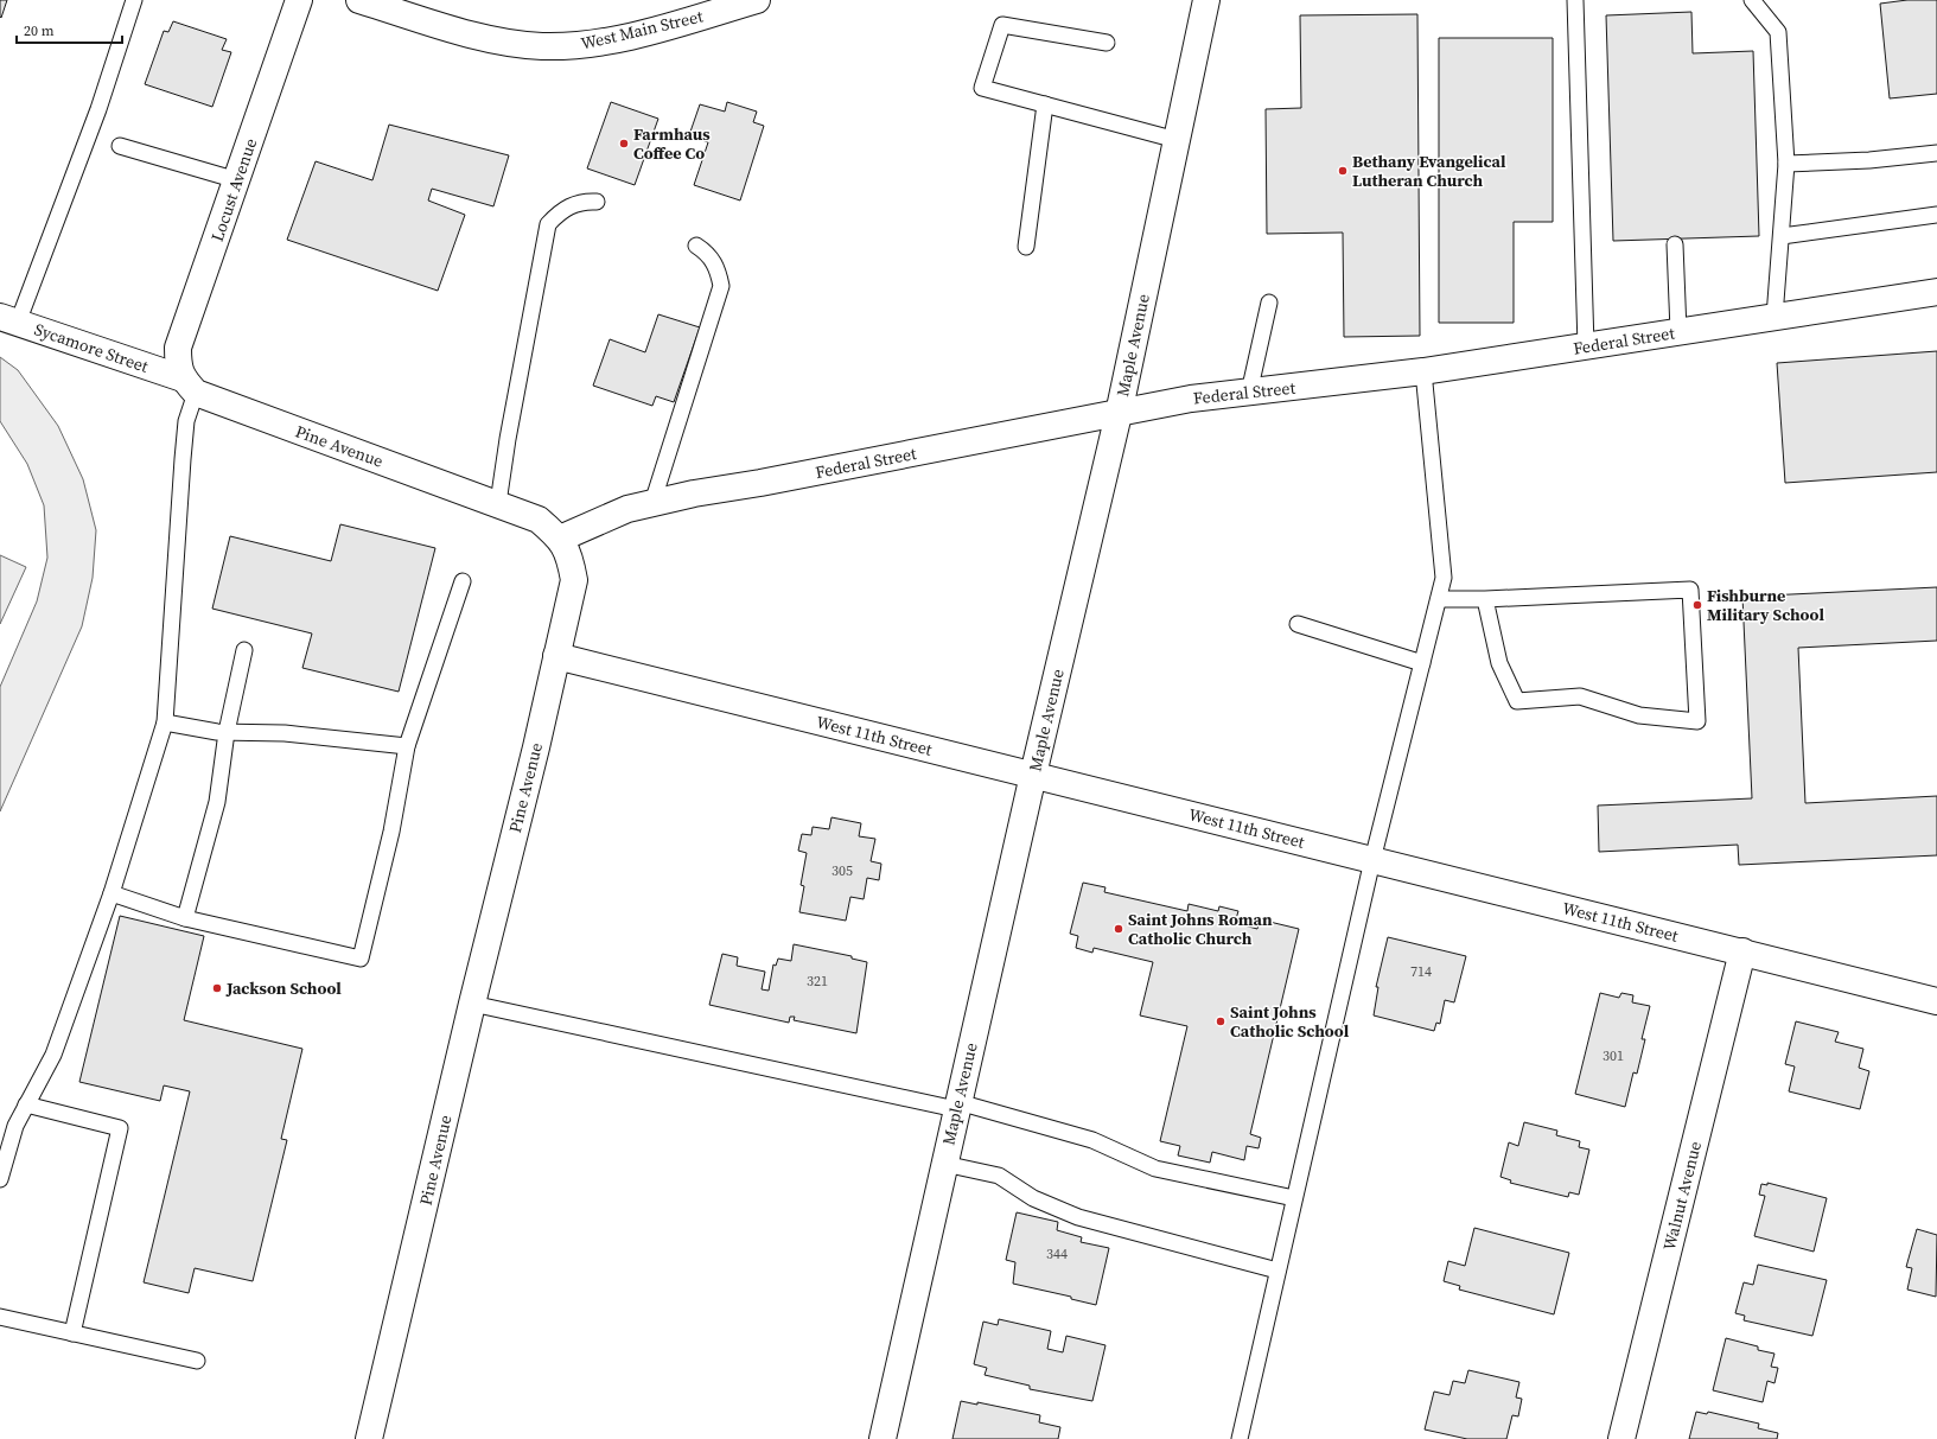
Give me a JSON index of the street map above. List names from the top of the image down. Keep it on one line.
{"streets":{"street":["West Main Street","Locust Avenue","Federal Street","Maple Avenue","Sycamore Street","Pine Avenue","West 11th Street","Walnut Avenue"]},"crossings":[["Locust Avenue","Sycamore Street"],["Locust Avenue","Pine Avenue"],["Federal Street","Maple Avenue"],["Federal Street","Pine Avenue"],["Maple Avenue","West 11th Street"],["Sycamore Street","Pine Avenue"],["Pine Avenue","West 11th Street"],["West 11th Street","Walnut Avenue"]],"places":["Farmhaus Coffee Co","Bethany Evangelical Lutheran Church","Fishburne Military School","Saint Johns Roman Catholic Church","Jackson School","Saint Johns Catholic School"],"house_numbers":["305","714","321","301","344"],"scale_bar":"20 m"}
